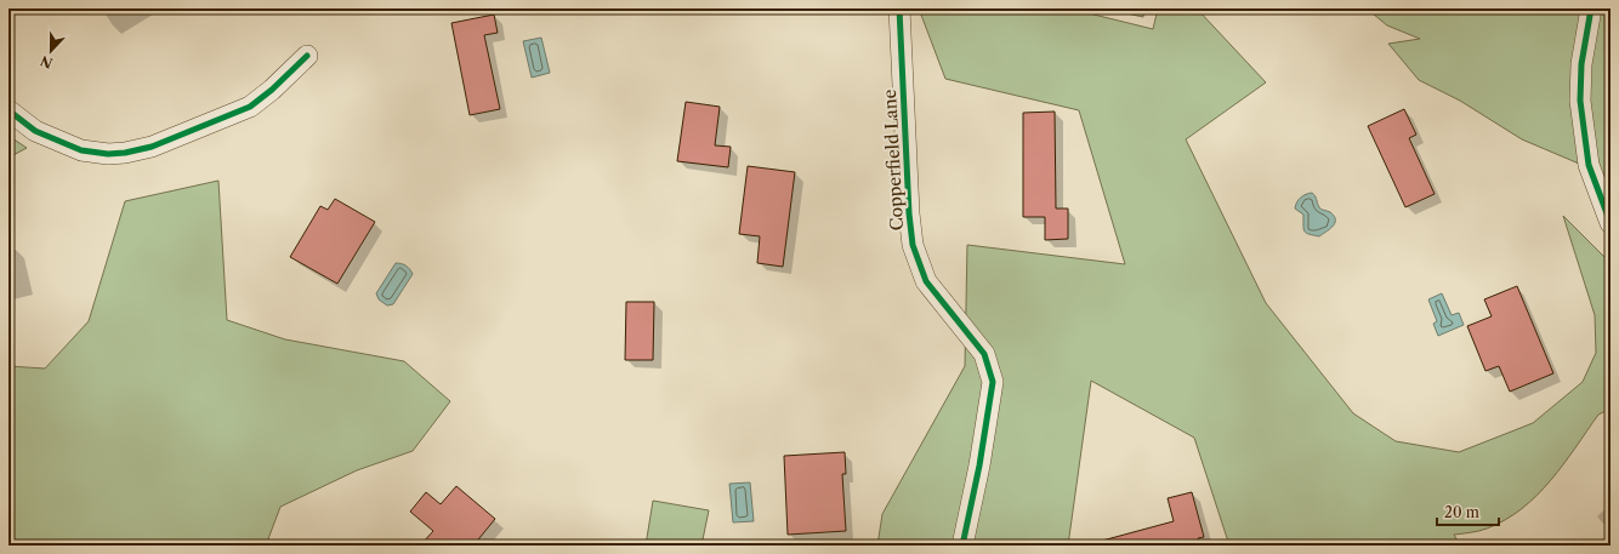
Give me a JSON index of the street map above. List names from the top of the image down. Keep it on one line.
{"streets":{"street":["Copperfield Lane"]},"scale_bar":"20 m","north":"bottom"}
